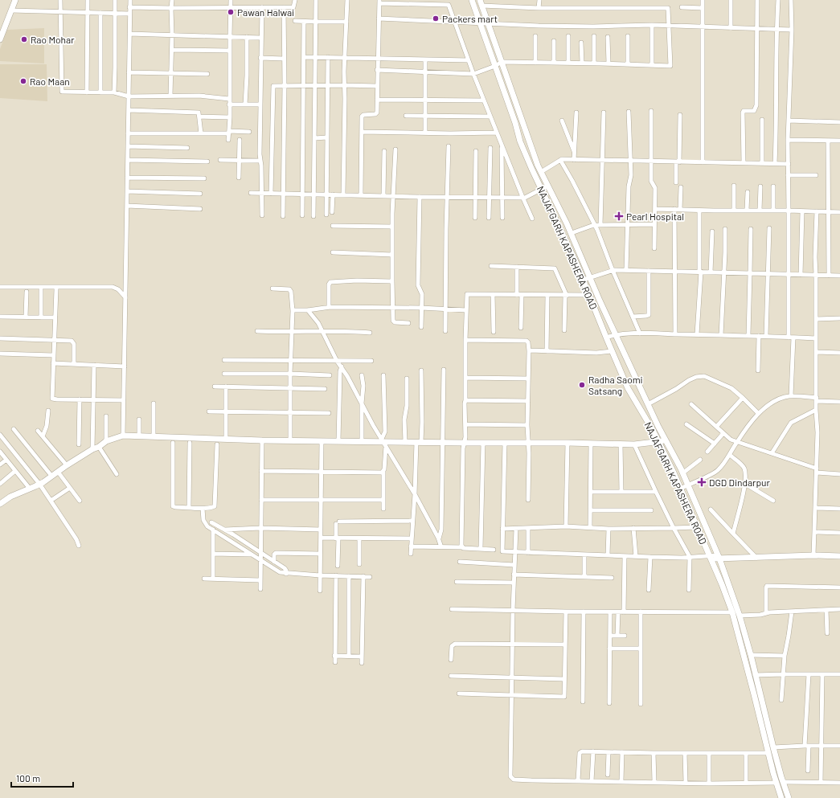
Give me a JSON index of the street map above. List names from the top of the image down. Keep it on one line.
{"streets":{"main road":["NAJAFGARH KAPASHERA ROAD"]},"places":{"other":["Pawan Halwai","Packers mart","Rao Mohar","Rao Maan","Radha Saomi Satsang"],"health":["Pearl Hospital","DGD Dindarpur"]},"scale_bar":"100 m"}
